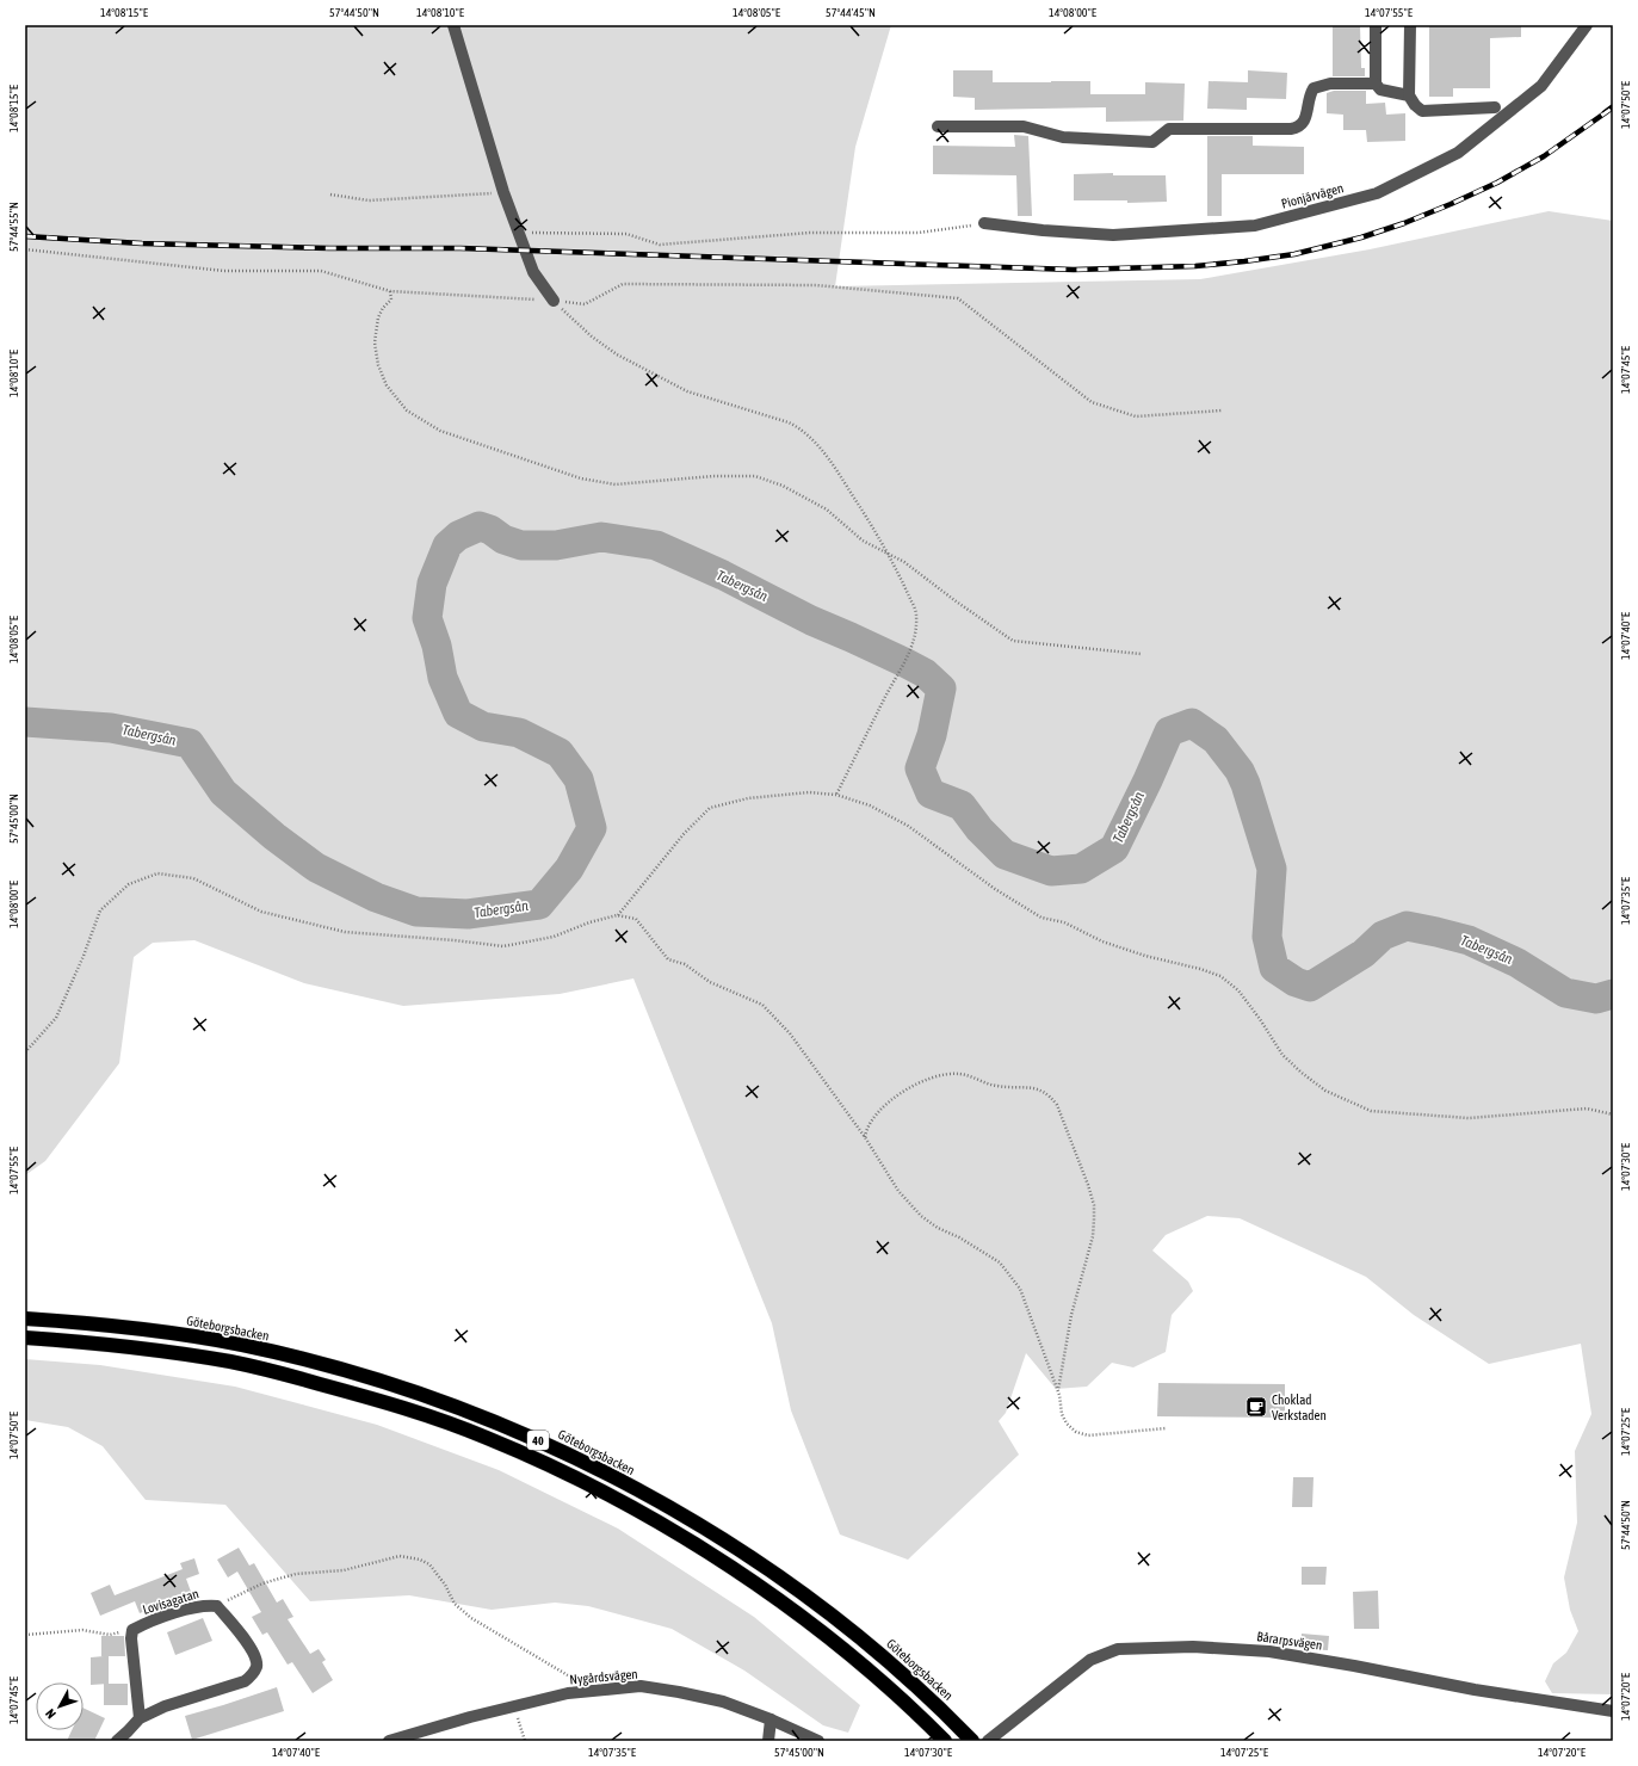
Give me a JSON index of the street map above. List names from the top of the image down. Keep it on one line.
{"streets":{"highway":["Göteborgsbacken","40"],"street":["Pionjärvägen","Lovisagatan","Bårarpsvägen","Nygårdsvägen"]},"water":["Tabergsån"],"places":{"cafe":["Choklad Verkstaden"]},"north":"bottom left","coordinates":["14°08'15\"E","57°44'50\"N","14°08'10\"E","14°08'05\"E","57°44'45\"N","14°08'00\"E","14°07'55\"E","14°07'50\"E","57°44'55\"N","14°07'45\"E","14°07'40\"E","57°45'00\"N","14°07'35\"E","14°07'30\"E","14°07'25\"E","14°07'20\"E"]}
